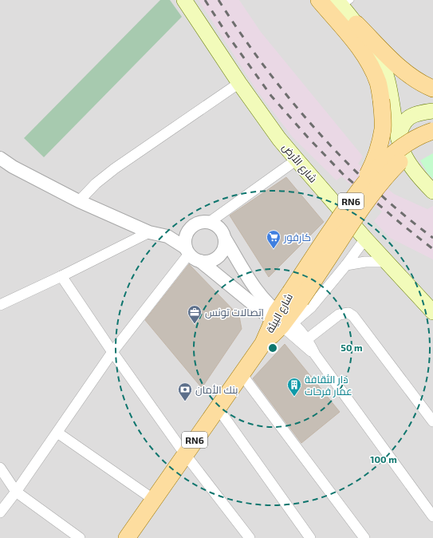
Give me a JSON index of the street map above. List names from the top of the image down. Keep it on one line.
{"streets":{"main road":["شارع الأرض","RN6","شارع البيئة"]},"crossings":[["RN6","شارع البيئة"]],"places":{"supermarket":["كارفور"],"office":["إتصالات تونس"],"building":["دار الثقافة عمار فرحات"],"bank":["بنك الأمان"]},"rings":["50 m","100 m"]}
